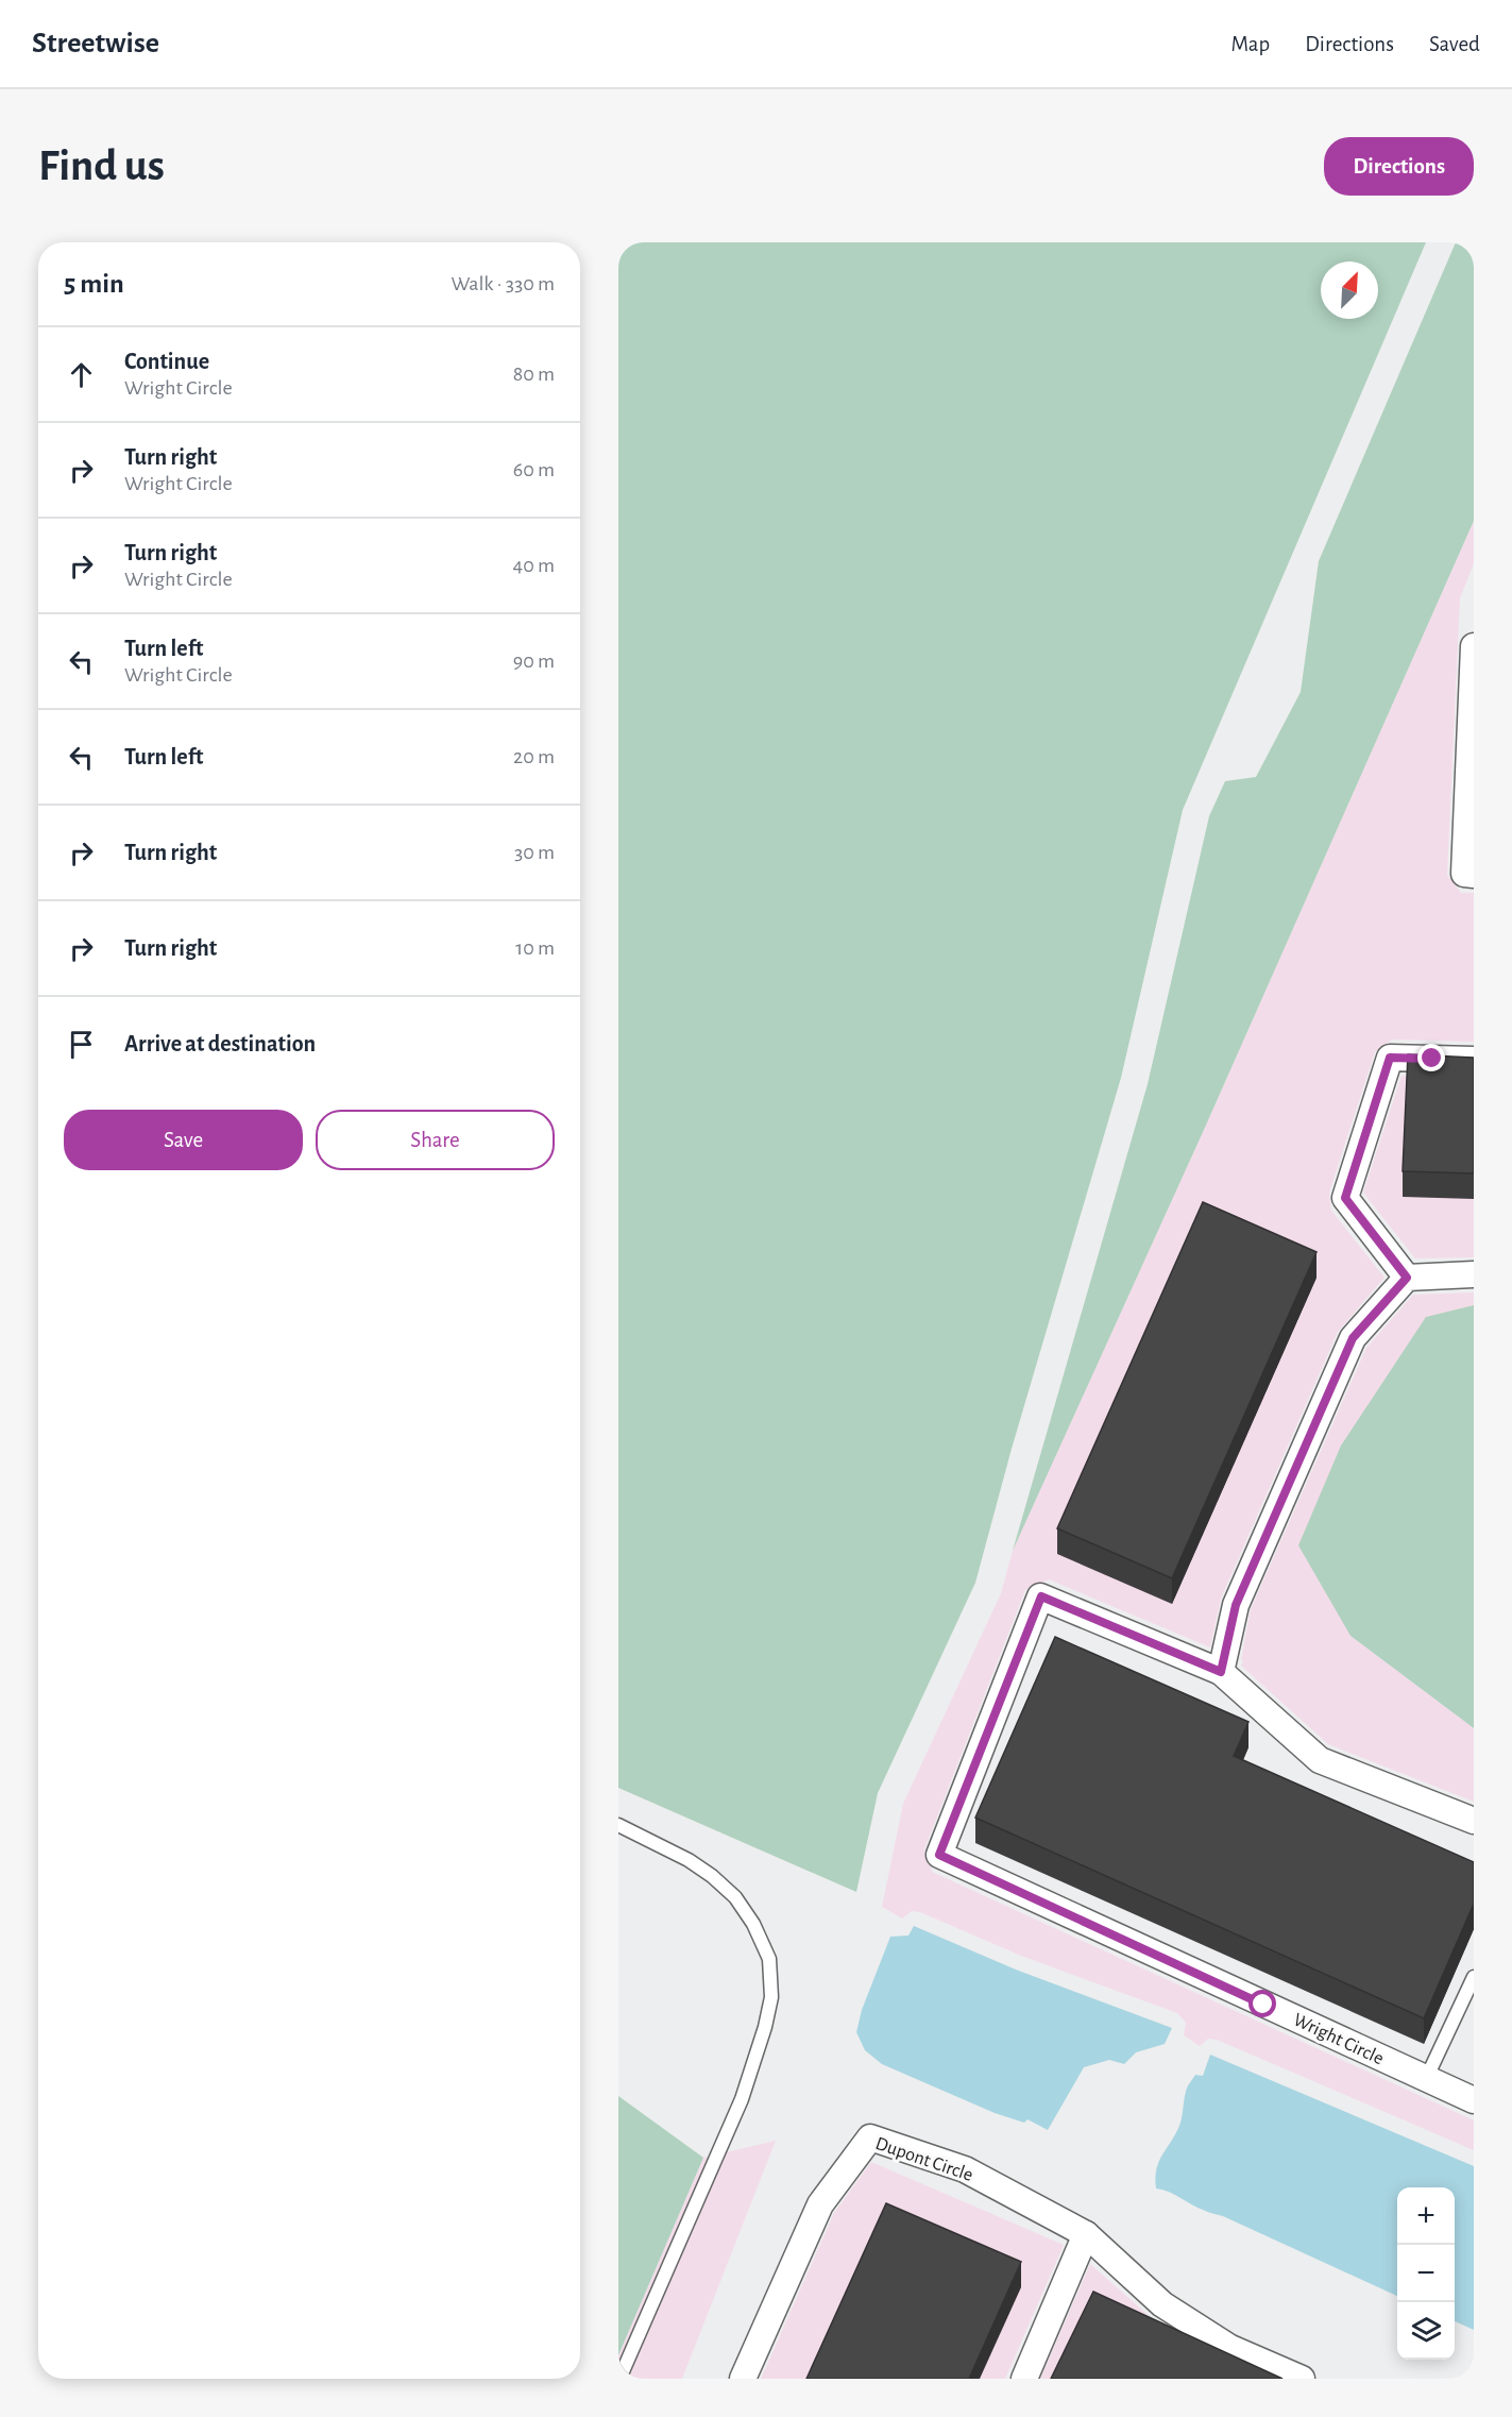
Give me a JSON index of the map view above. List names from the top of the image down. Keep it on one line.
{"streets":{"street":["Wright Circle","Dupont Circle"]},"north":"top right","page":{"header":"Streetwise","nav":["Map","Directions","Saved"],"buttons":["Directions",["Save","Share"]],"title":"Find us","heading":["5 min","Walk · 330 m"],"list":[["Continue","Wright Circle","80 m"],["Turn right","Wright Circle","60 m"],["Turn right","Wright Circle","40 m"],["Turn left","Wright Circle","90 m"],["Turn left","20 m"],["Turn right","30 m"],["Turn right","10 m"],"Arrive at destination"],"map_buttons":["+","−"]}}
